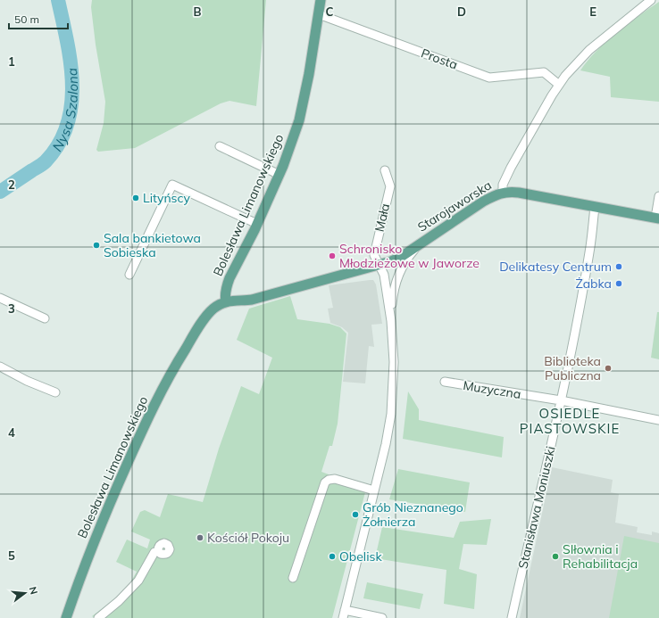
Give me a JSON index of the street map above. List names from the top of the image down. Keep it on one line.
{"streets":{"main road":["Bolesława Limanowskiego","Starojaworska"],"street":["Prosta","Mała","Muzyczna","Stanisława Moniuszki"]},"crossings":[["Prosta","Bolesława Limanowskiego"],["Prosta","Starojaworska"],["Bolesława Limanowskiego","Starojaworska"],["Starojaworska","Mała"],["Muzyczna","Stanisława Moniuszki"]],"districts":["OSIEDLE PIASTOWSKIE"],"water":["Nysa Szalona"],"places":["Lityńscy","Sala bankietowa Sobieska","Schronisko Młodzieżowe w Jaworze","Delikatesy Centrum","Żabka","Biblioteka Publiczna","Grób Nieznanego Żołnierza","Kościół Pokoju","Obelisk","SIłownia i Rehabilitacja"],"scale_bar":"50 m","north":"right","grid":{"columns":["B","C","D","E"],"rows":["1","2","3","4","5"]}}
